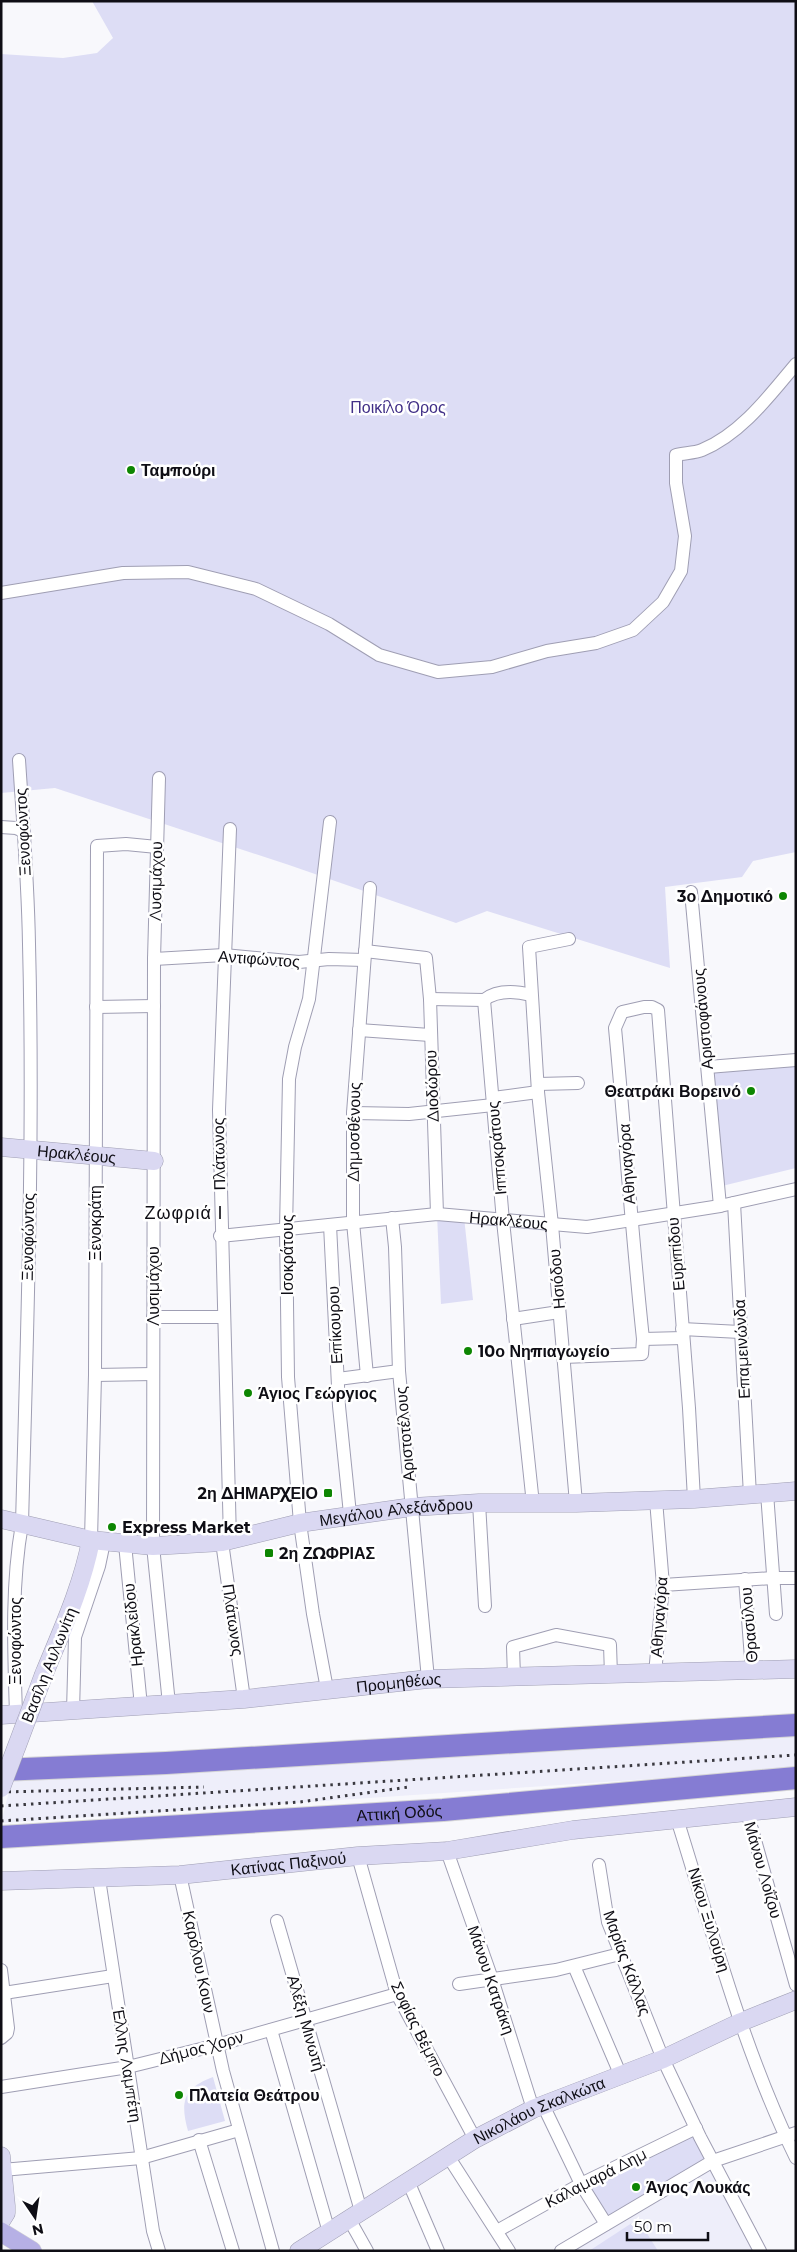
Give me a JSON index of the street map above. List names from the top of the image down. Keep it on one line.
{"streets":{"highway":["Αττική Οδός"],"street":["Ξενοφώντος","Λυσιμάχου","Αντιφώντος","Αριστοφάνους","Διοδώρου","Δημοσθένους","Ιπποκράτους","Ηρακλέους","Πλάτωνος","Αθηναγόρα","Ξενοκράτη","Ευριπίδου","Ισοκράτους","Ησιόδου","Επίκουρου","Επαμεινώνδα","Αριστοτέλους","Μεγάλου Αλεξάνδρου","Ηρακλείδου","Θρασύλου","Βασίλη Αυλωνίτη","Προμηθέως","Κατίνας Παξινού","Μάνου Λοΐζου","Νίκου Ξυλούρη","Καρόλου Κουν","Μαρίας Κάλλας","Μάνου Κατράκη","Αλέξη Μινωτή","Σοφίας Βέμπο","Δήμος Χορν","Έλλης Λαμπέτη","Νικολάου Σκαλκώτα","Καλαμαρά Δημ"]},"crossings":[["Ξενοφώντος","Ηρακλέους"],["Ξενοφώντος","Μεγάλου Αλεξάνδρου"],["Ξενοφώντος","Προμηθέως"],["Λυσιμάχου","Αντιφώντος"],["Λυσιμάχου","Ηρακλέους"],["Λυσιμάχου","Ξενοκράτη"],["Λυσιμάχου","Μεγάλου Αλεξάνδρου"],["Λυσιμάχου","Προμηθέως"],["Αντιφώντος","Διοδώρου"],["Αντιφώντος","Δημοσθένους"],["Αντιφώντος","Πλάτωνος"],["Αντιφώντος","Ισοκράτους"],["Αριστοφάνους","Ηρακλέους"],["Διοδώρου","Ηρακλέους"],["Δημοσθένους","Ηρακλέους"],["Ιπποκράτους","Ηρακλέους"],["Ιπποκράτους","Μεγάλου Αλεξάνδρου"],["Ηρακλέους","Πλάτωνος"],["Ηρακλέους","Αθηναγόρα"],["Ηρακλέους","Ξενοκράτη"],["Ηρακλέους","Ευριπίδου"],["Ηρακλέους","Ισοκράτους"],["Ηρακλέους","Ησιόδου"],["Ηρακλέους","Επίκουρου"],["Ηρακλέους","Επαμεινώνδα"],["Ηρακλέους","Αριστοτέλους"],["Πλάτωνος","Μεγάλου Αλεξάνδρου"],["Πλάτωνος","Προμηθέως"],["Αθηναγόρα","Ευριπίδου"],["Αθηναγόρα","Ησιόδου"],["Αθηναγόρα","Μεγάλου Αλεξάνδρου"],["Αθηναγόρα","Προμηθέως"],["Ξενοκράτη","Μεγάλου Αλεξάνδρου"],["Ξενοκράτη","Βασίλη Αυλωνίτη"],["Ξενοκράτη","Προμηθέως"],["Ευριπίδου","Μεγάλου Αλεξάνδρου"],["Ισοκράτους","Μεγάλου Αλεξάνδρου"],["Ισοκράτους","Προμηθέως"],["Ησιόδου","Μεγάλου Αλεξάνδρου"],["Επίκουρου","Μεγάλου Αλεξάνδρου"],["Επαμεινώνδα","Μεγάλου Αλεξάνδρου"],["Αριστοτέλους","Μεγάλου Αλεξάνδρου"],["Αριστοτέλους","Προμηθέως"],["Μεγάλου Αλεξάνδρου","Ηρακλείδου"],["Μεγάλου Αλεξάνδρου","Βασίλη Αυλωνίτη"],["Ηρακλείδου","Προμηθέως"],["Θρασύλου","Προμηθέως"],["Κατίνας Παξινού","Μάνου Λοΐζου"],["Κατίνας Παξινού","Νίκου Ξυλούρη"],["Κατίνας Παξινού","Καρόλου Κουν"],["Κατίνας Παξινού","Μάνου Κατράκη"],["Κατίνας Παξινού","Σοφίας Βέμπο"],["Κατίνας Παξινού","Έλλης Λαμπέτη"],["Νίκου Ξυλούρη","Νικολάου Σκαλκώτα"],["Καρόλου Κουν","Δήμος Χορν"],["Μαρίας Κάλλας","Νικολάου Σκαλκώτα"],["Μαρίας Κάλλας","Καλαμαρά Δημ"],["Μάνου Κατράκη","Νικολάου Σκαλκώτα"],["Μάνου Κατράκη","Καλαμαρά Δημ"],["Αλέξη Μινωτή","Δήμος Χορν"],["Αλέξη Μινωτή","Νικολάου Σκαλκώτα"],["Σοφίας Βέμπο","Δήμος Χορν"],["Σοφίας Βέμπο","Νικολάου Σκαλκώτα"],["Δήμος Χορν","Έλλης Λαμπέτη"]],"districts":["Ζωφριά Ι"],"parks":["Ποικίλο Όρος"],"places":{"other":["Ταμπούρι","3ο Δημοτικό","Θεατράκι Βορεινό","10ο Νηπιαγωγείο","Άγιος Γεώργιος","Express Market","Πλατεία Θεάτρου","Άγιος Λουκάς"],"transit":["2η ΔΗΜΑΡΧΕΙΟ","2η ΖΩΦΡΙΑΣ"]},"scale_bar":"50 m","north":"bottom"}
